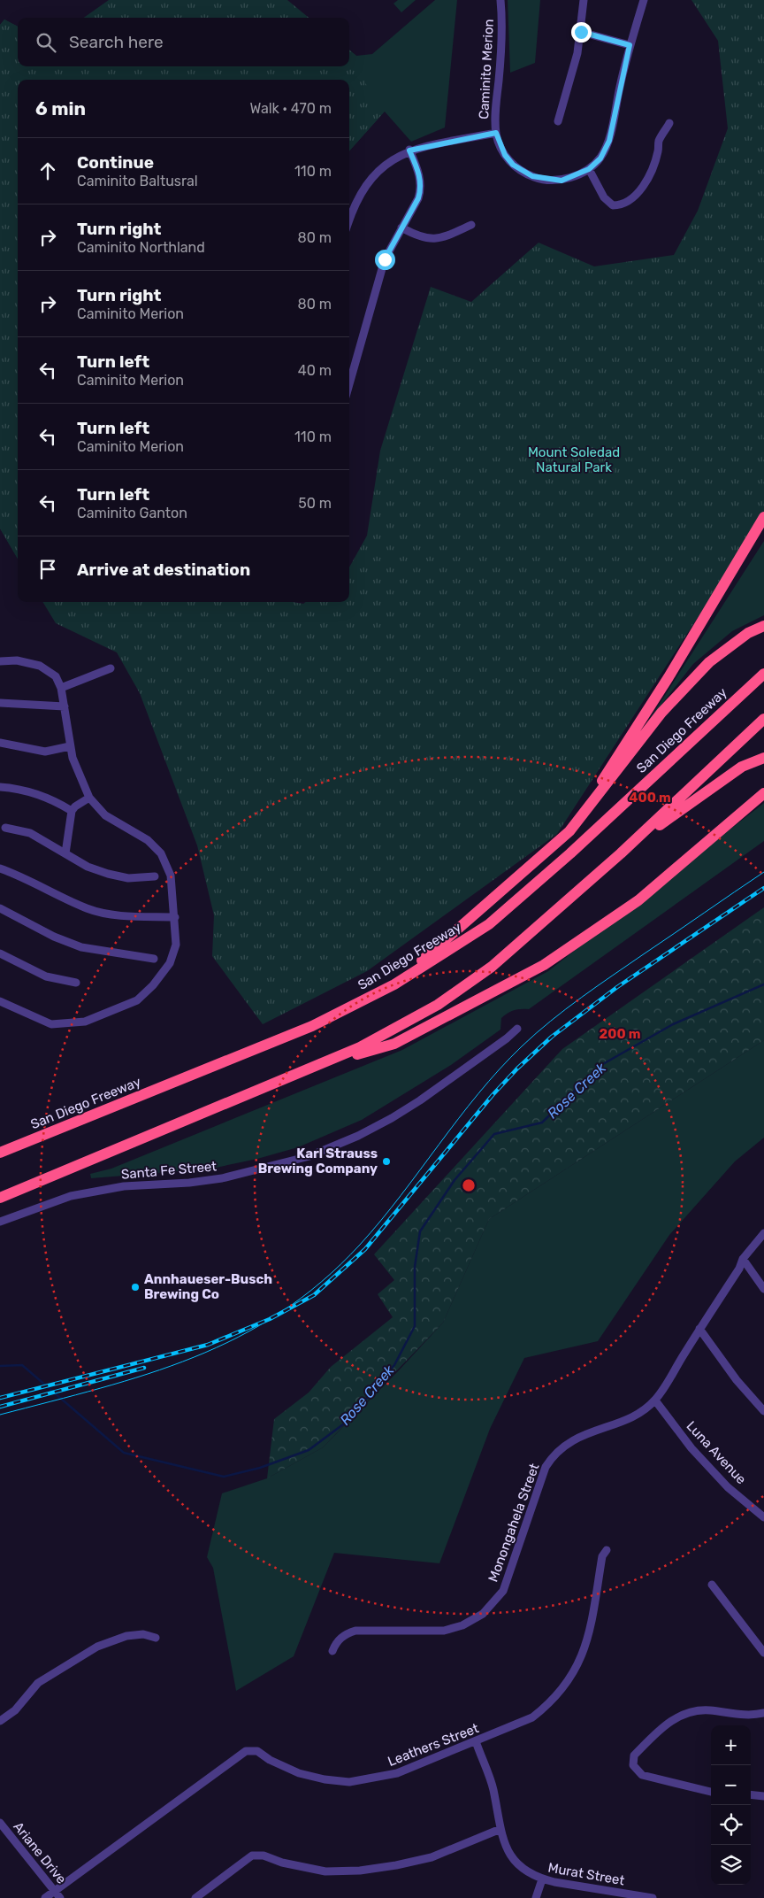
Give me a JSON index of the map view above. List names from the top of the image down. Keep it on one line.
{"streets":{"highway":["San Diego Freeway"],"street":["Caminito Merion","Santa Fe Street","Luna Avenue","Monongahela Street","Leathers Street","Ariane Drive","Murat Street"]},"crossings":[["Luna Avenue","Monongahela Street"],["Leathers Street","Ariane Drive"],["Leathers Street","Murat Street"]],"water":["Rose Creek"],"parks":["Mount Soledad Natural Park"],"places":["Karl Strauss Brewing Company","Annhaueser-Busch Brewing Co"],"page":{"search":"Search here","heading":["6 min","Walk · 470 m"],"list":[["Continue","Caminito Baltusral","110 m"],["Turn right","Caminito Northland","80 m"],["Turn right","Caminito Merion","80 m"],["Turn left","Caminito Merion","40 m"],["Turn left","Caminito Merion","110 m"],["Turn left","Caminito Ganton","50 m"],"Arrive at destination"],"map_buttons":["+","−"]},"rings":["400 m","200 m"]}
